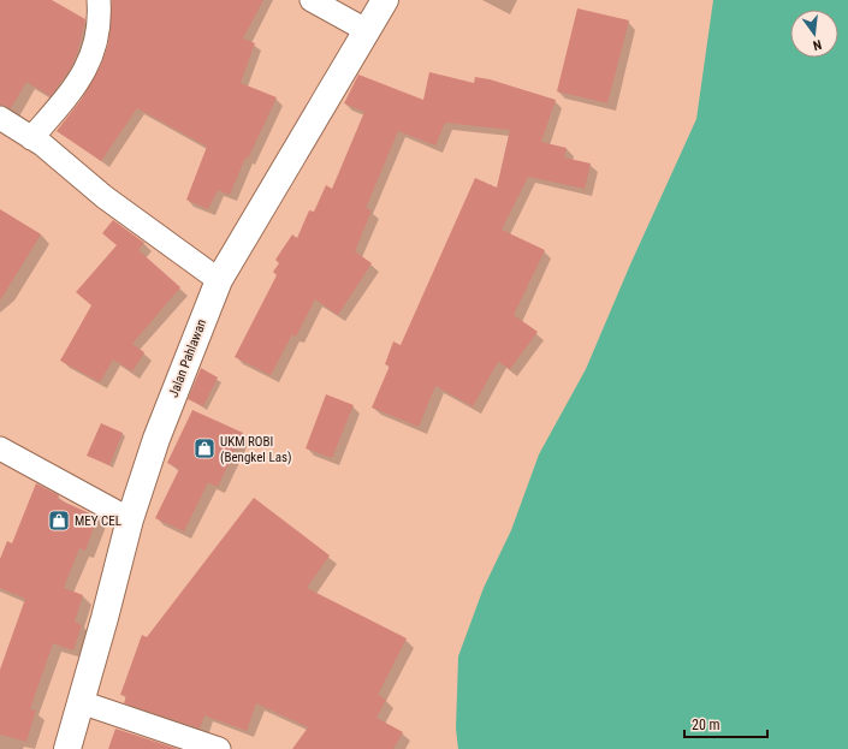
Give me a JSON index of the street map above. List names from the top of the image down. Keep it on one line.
{"streets":{"highway":["Jalan Pahlawan"]},"places":{"shop":["UKM ROBI (Bengkel Las)","MEY CEL"]},"scale_bar":"20 m","north":"bottom"}
